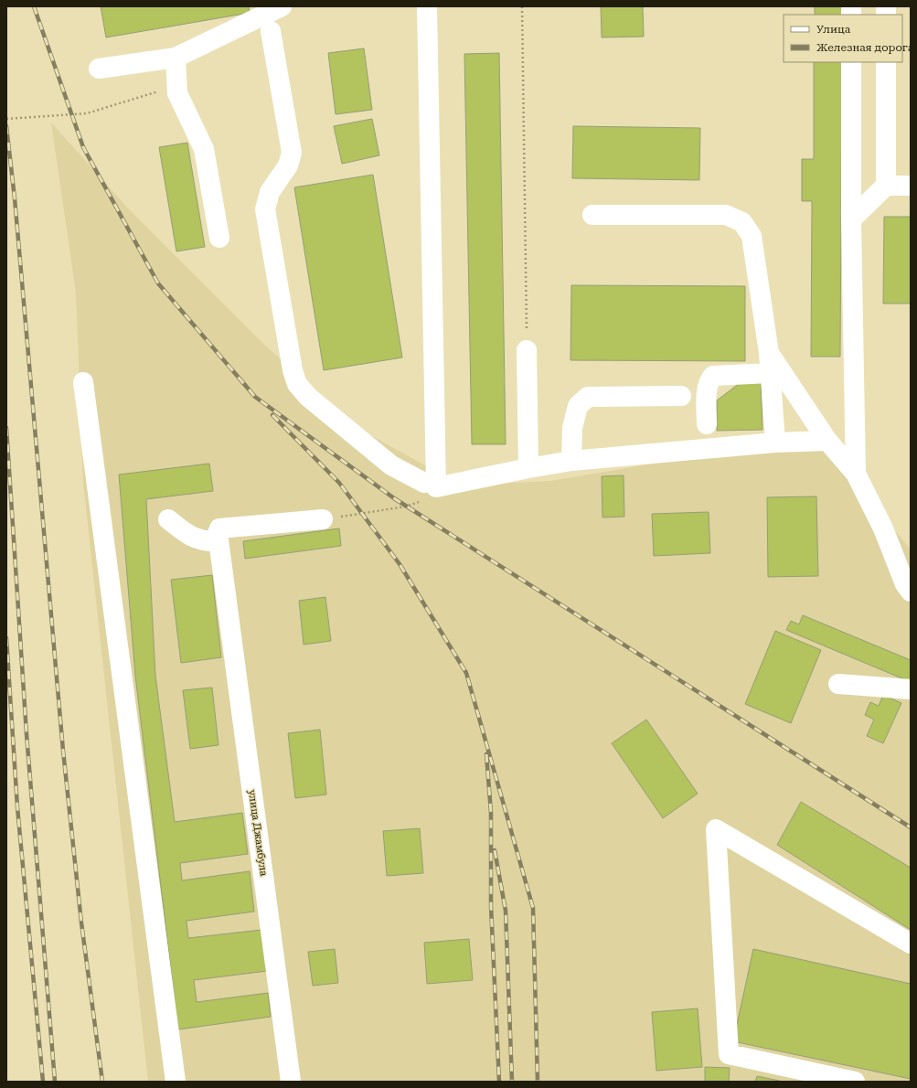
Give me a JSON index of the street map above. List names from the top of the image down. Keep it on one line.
{"streets":{"street":["улица Джамбула"]},"legend":["Улица","Железная дорога"]}
